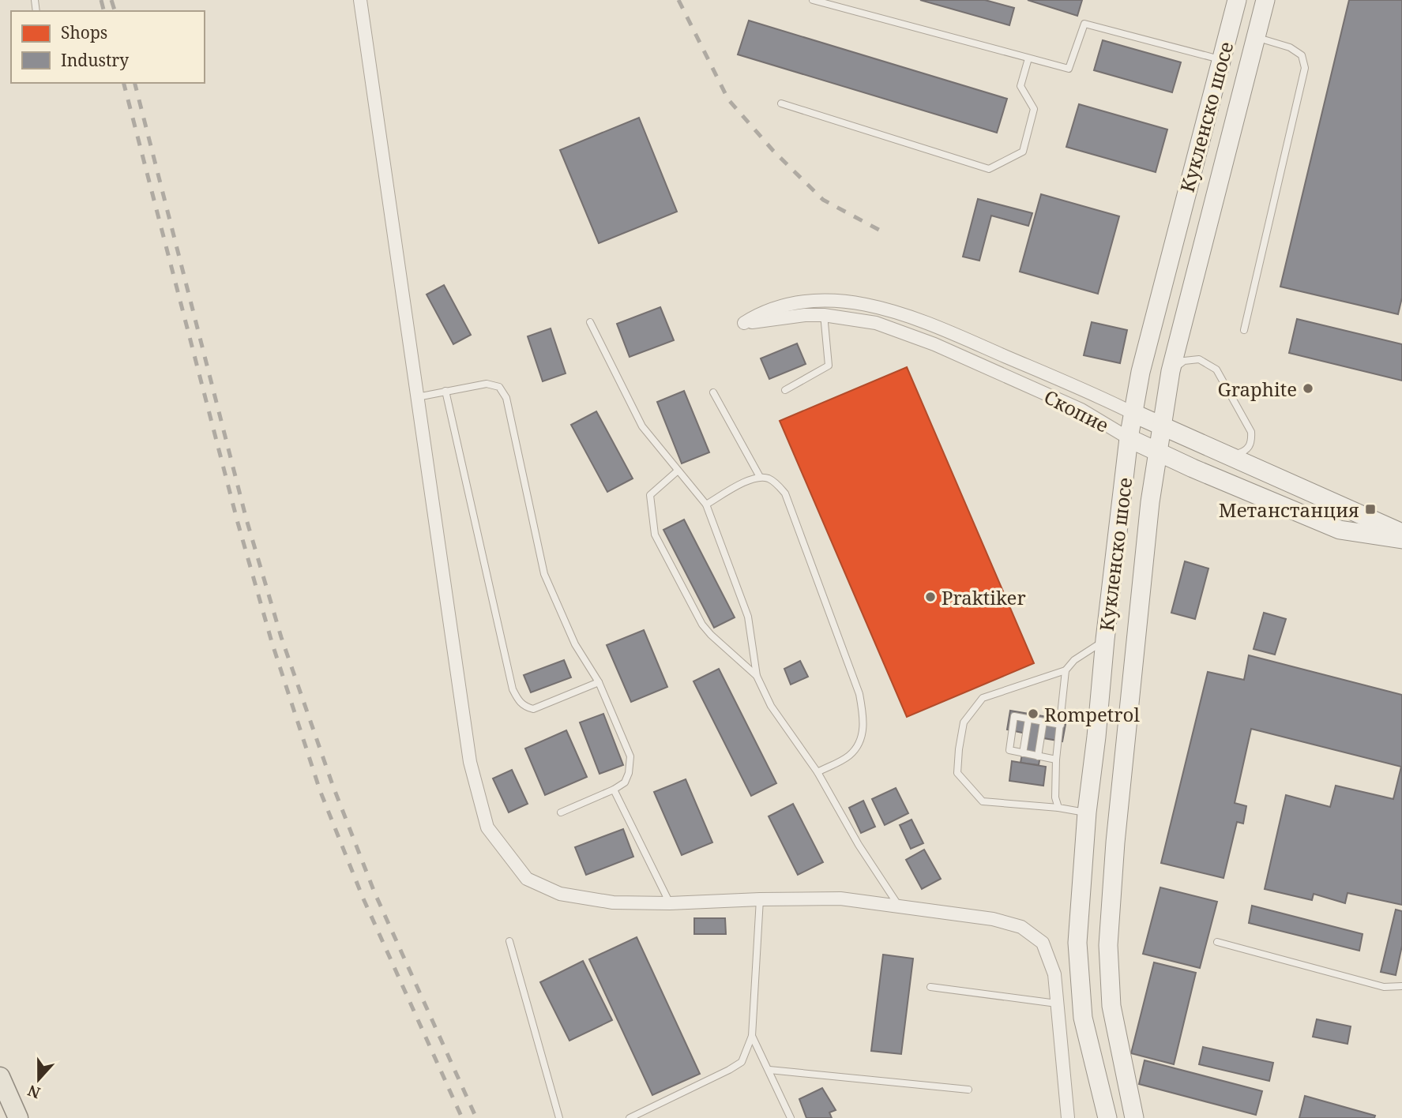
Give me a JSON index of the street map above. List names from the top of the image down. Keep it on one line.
{"streets":{"main road":["Кукленско шосе","Скопие"]},"crossings":[["Кукленско шосе","Скопие"]],"places":{"other":["Graphite","Praktiker","Rompetrol"],"transit":["Метанстанция"]},"legend":["Shops","Industry"],"north":"bottom"}
